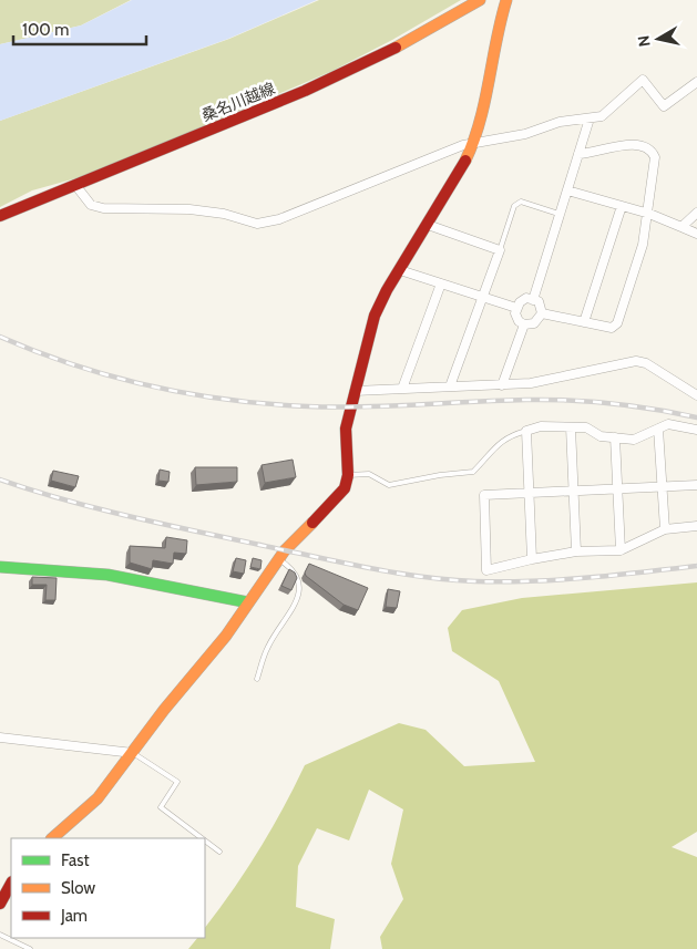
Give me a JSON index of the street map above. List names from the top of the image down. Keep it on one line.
{"streets":{"street":["桑名川越線"]},"legend":["Fast","Slow","Jam"],"scale_bar":"100 m","north":"left"}
